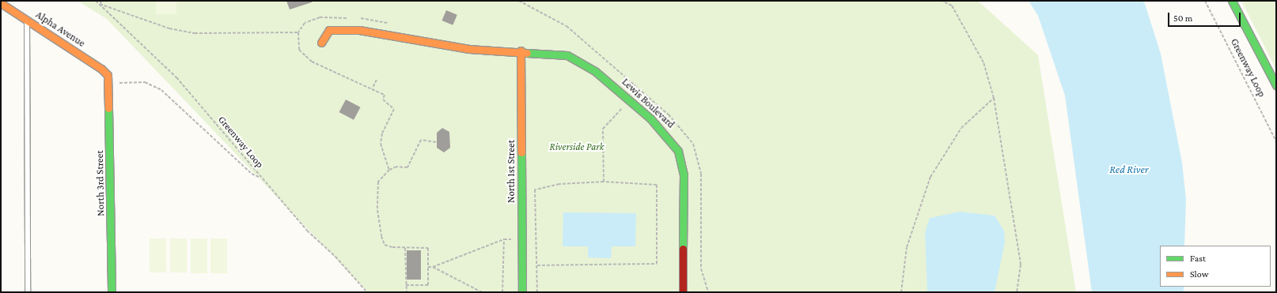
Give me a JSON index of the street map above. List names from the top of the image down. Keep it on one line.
{"streets":{"street":["Alpha Avenue","Lewis Boulevard","North 1st Street","North 3rd Street"],"path":["Greenway Loop"]},"crossings":[["Alpha Avenue","North 3rd Street"],["Lewis Boulevard","North 1st Street"]],"water":["Red River"],"parks":["Riverside Park"],"legend":["Fast","Slow"],"scale_bar":"50 m"}
